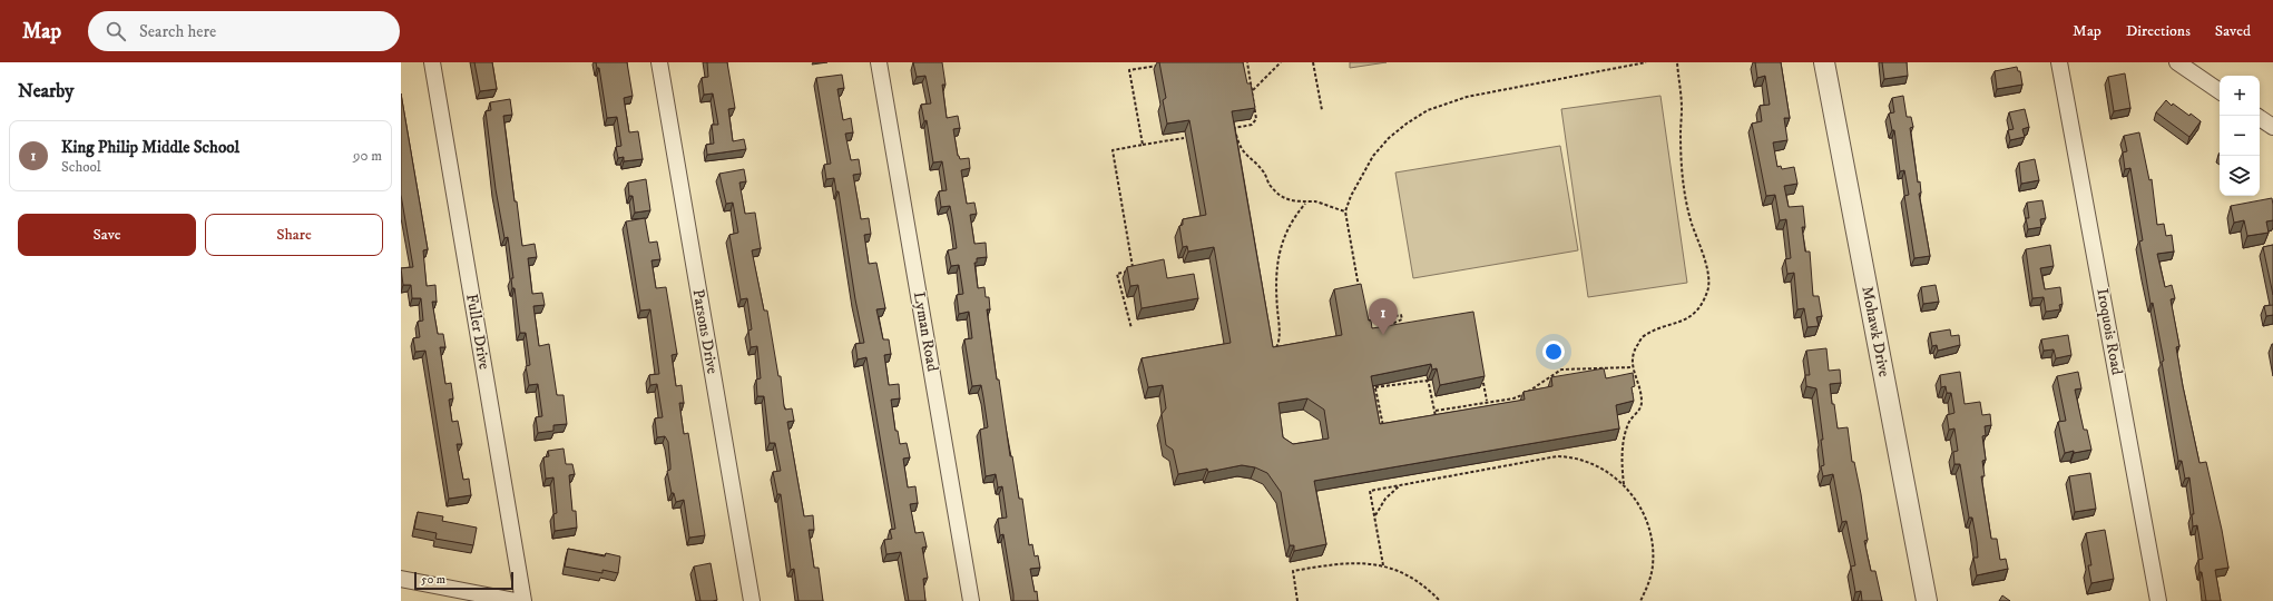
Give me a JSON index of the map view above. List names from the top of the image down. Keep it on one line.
{"streets":{"street":["Fuller Drive","Parsons Drive","Lyman Road","Mohawk Drive","Iroquois Road"]},"scale_bar":"50 m","page":{"header":"Map","search":"Search here","nav":["Map","Directions","Saved"],"heading":"Nearby","map_buttons":["+","−"],"list":[{"mark":"1","name":"King Philip Middle School","note":"School","value":"90 m"}],"buttons":["Save","Share"],"pins":"1","scale":"50 m"}}
